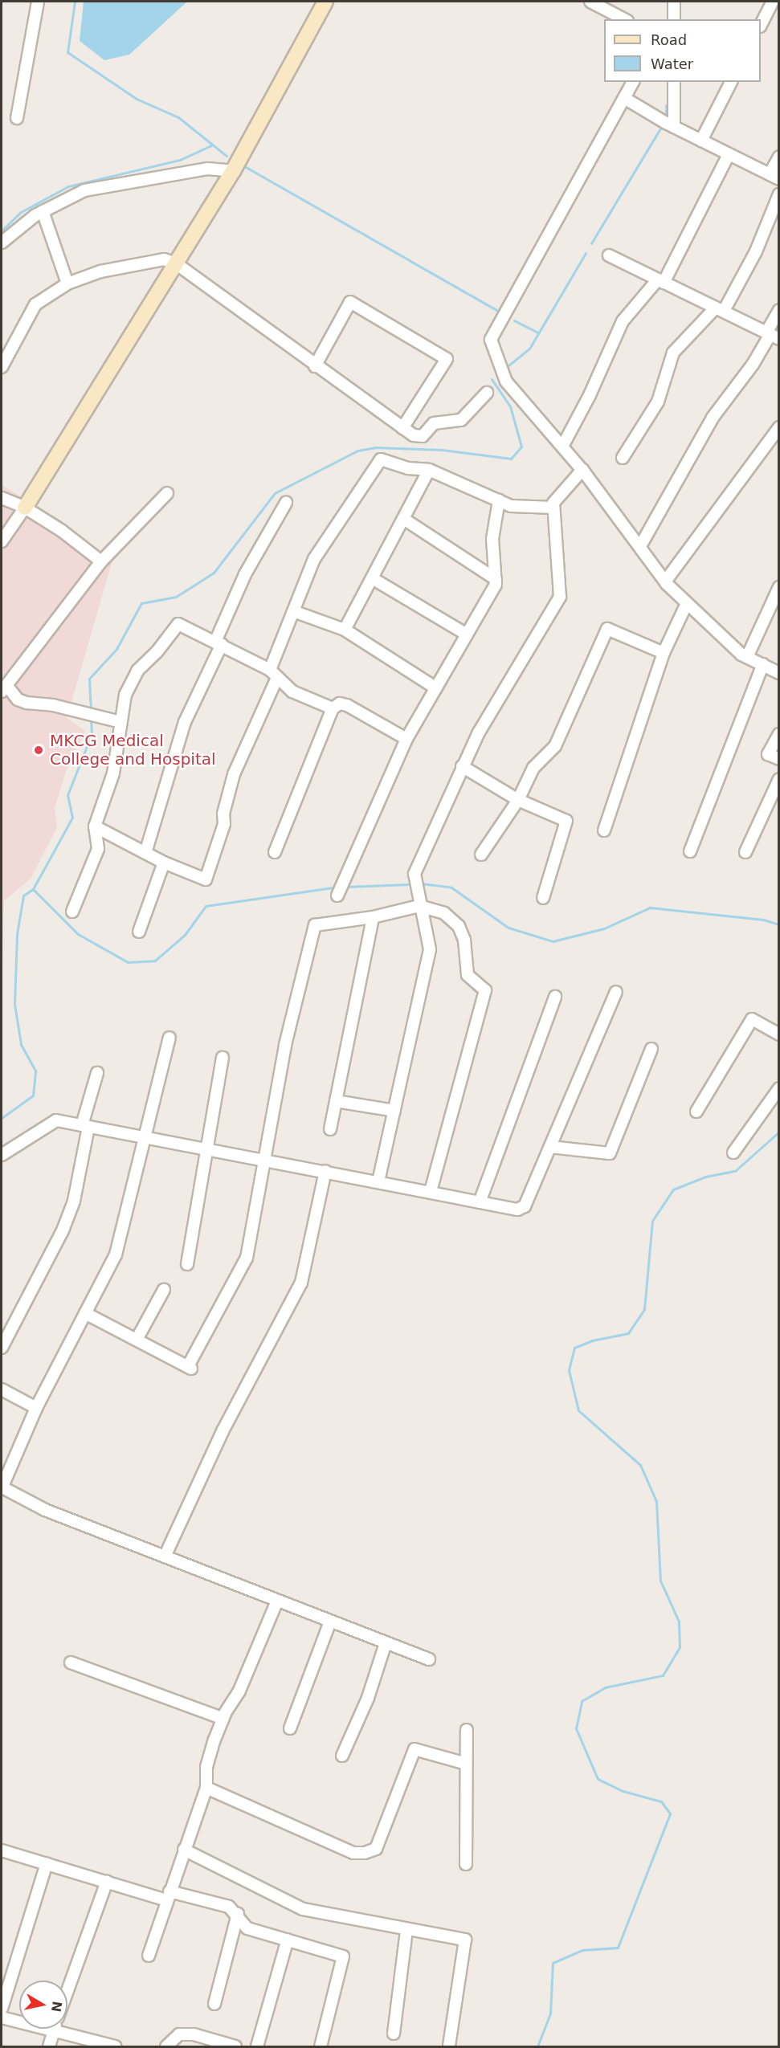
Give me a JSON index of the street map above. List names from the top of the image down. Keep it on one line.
{"places":["MKCG Medical College and Hospital"],"legend":["Road","Water"],"north":"right"}
